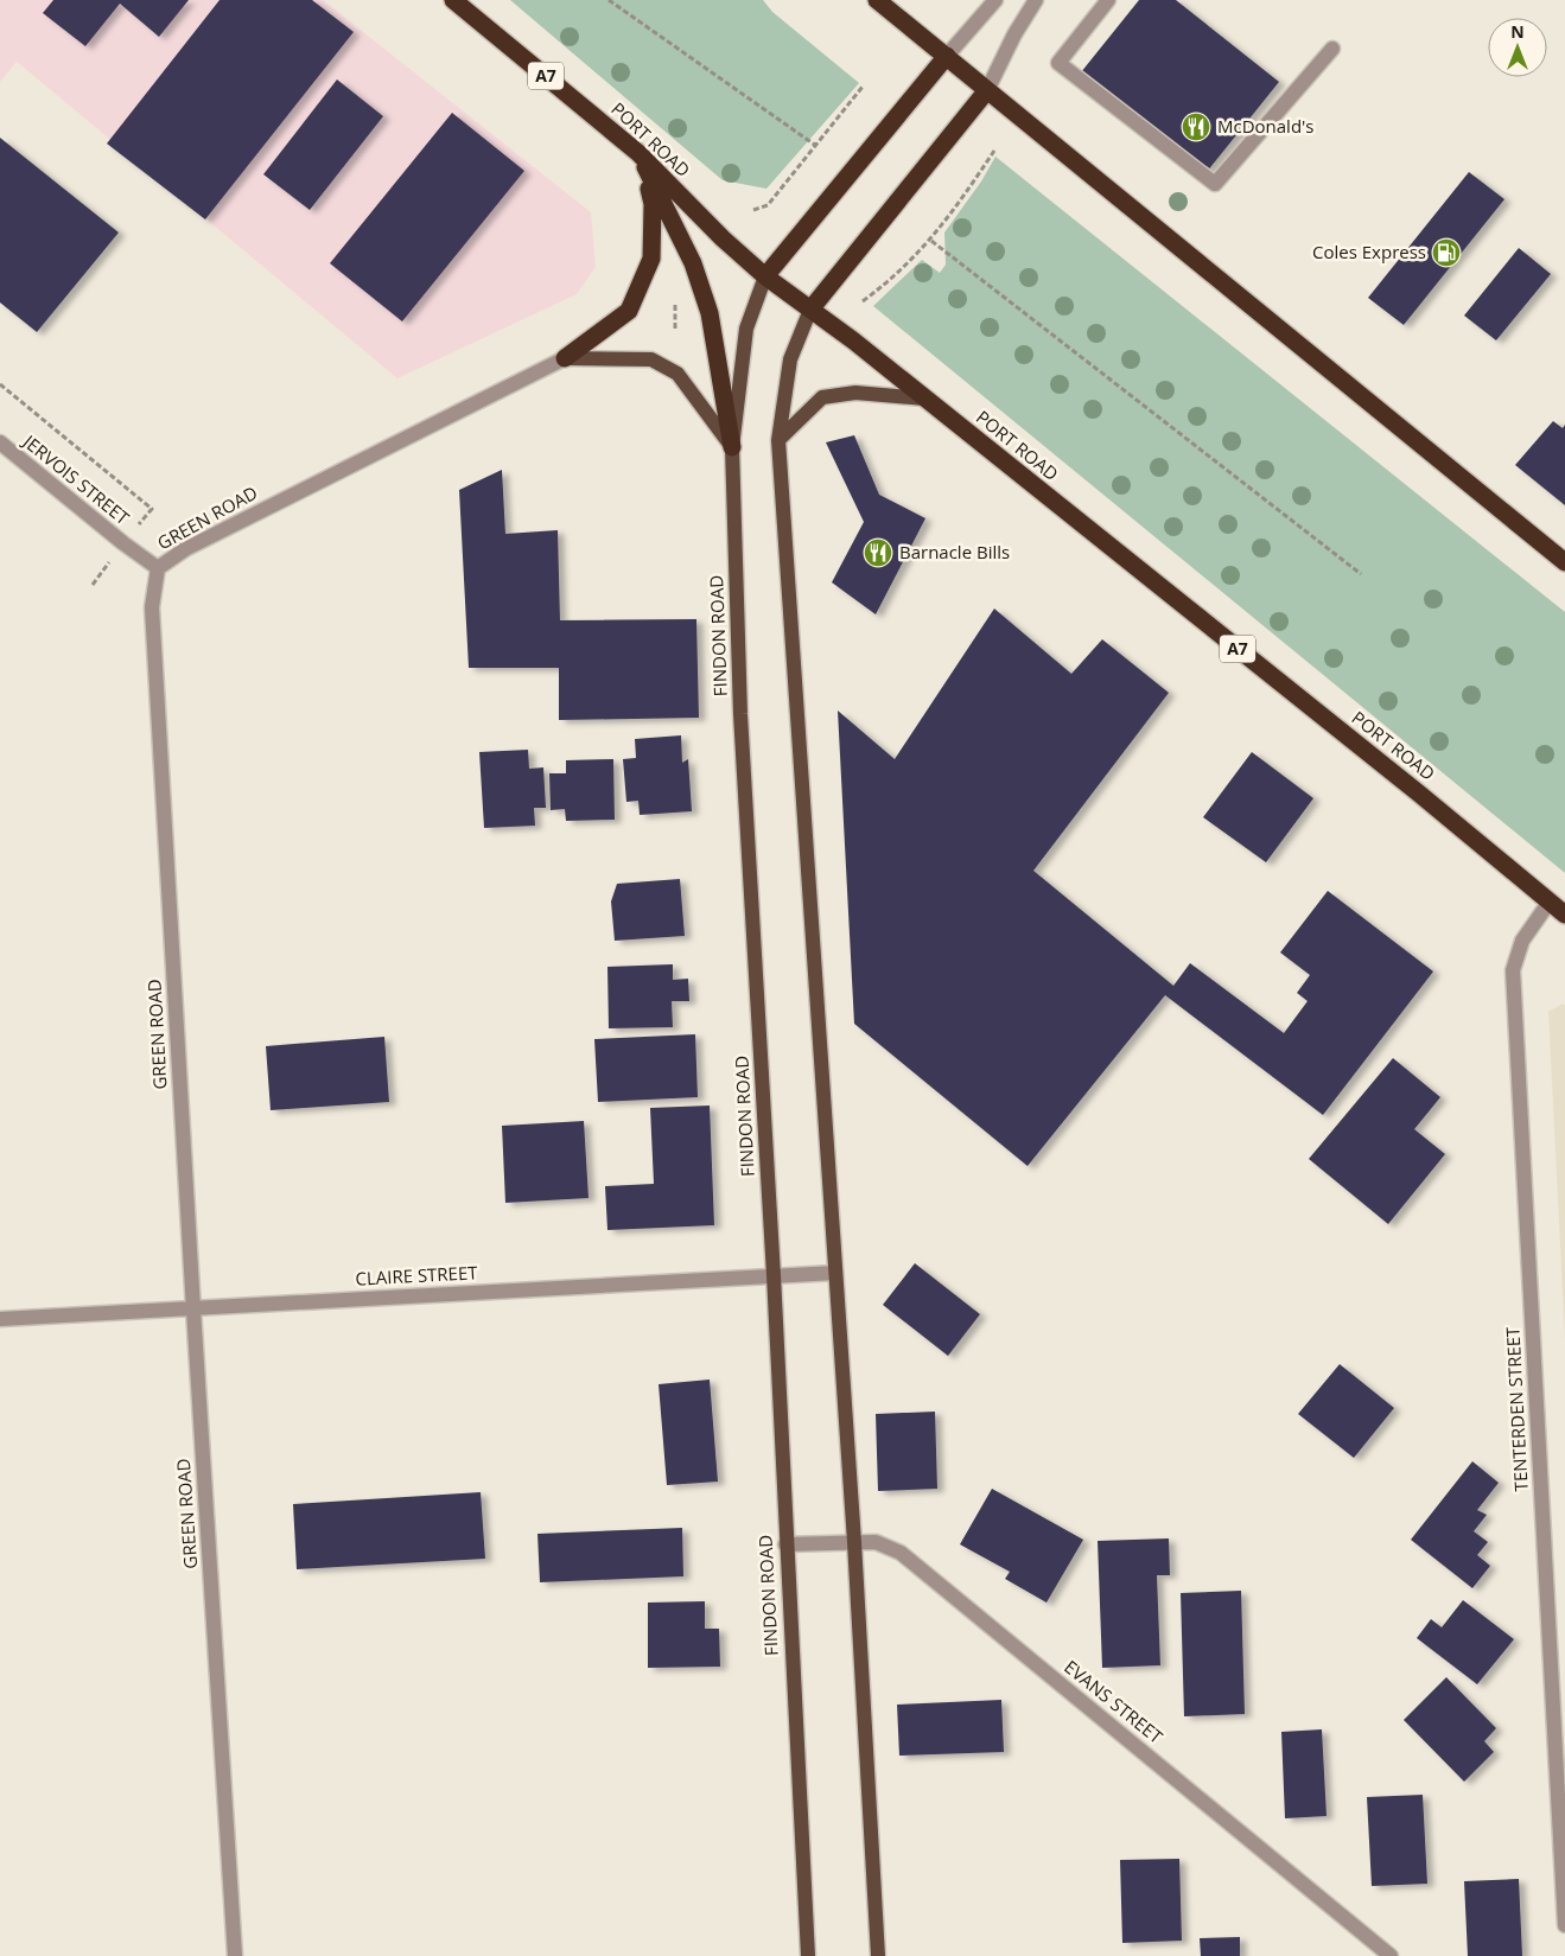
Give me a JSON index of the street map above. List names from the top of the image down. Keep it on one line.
{"streets":{"highway":["A7","PORT ROAD"],"main road":["FINDON ROAD"],"street":["JERVOIS STREET","GREEN ROAD","CLAIRE STREET","TENTERDEN STREET","EVANS STREET"]},"crossings":[["PORT ROAD","FINDON ROAD"],["PORT ROAD","TENTERDEN STREET"],["JERVOIS STREET","GREEN ROAD"],["GREEN ROAD","CLAIRE STREET"],["FINDON ROAD","CLAIRE STREET"],["FINDON ROAD","EVANS STREET"]],"places":{"restaurant":["McDonald's","Barnacle Bills"],"fuel station":["Coles Express"]},"north":"top"}
